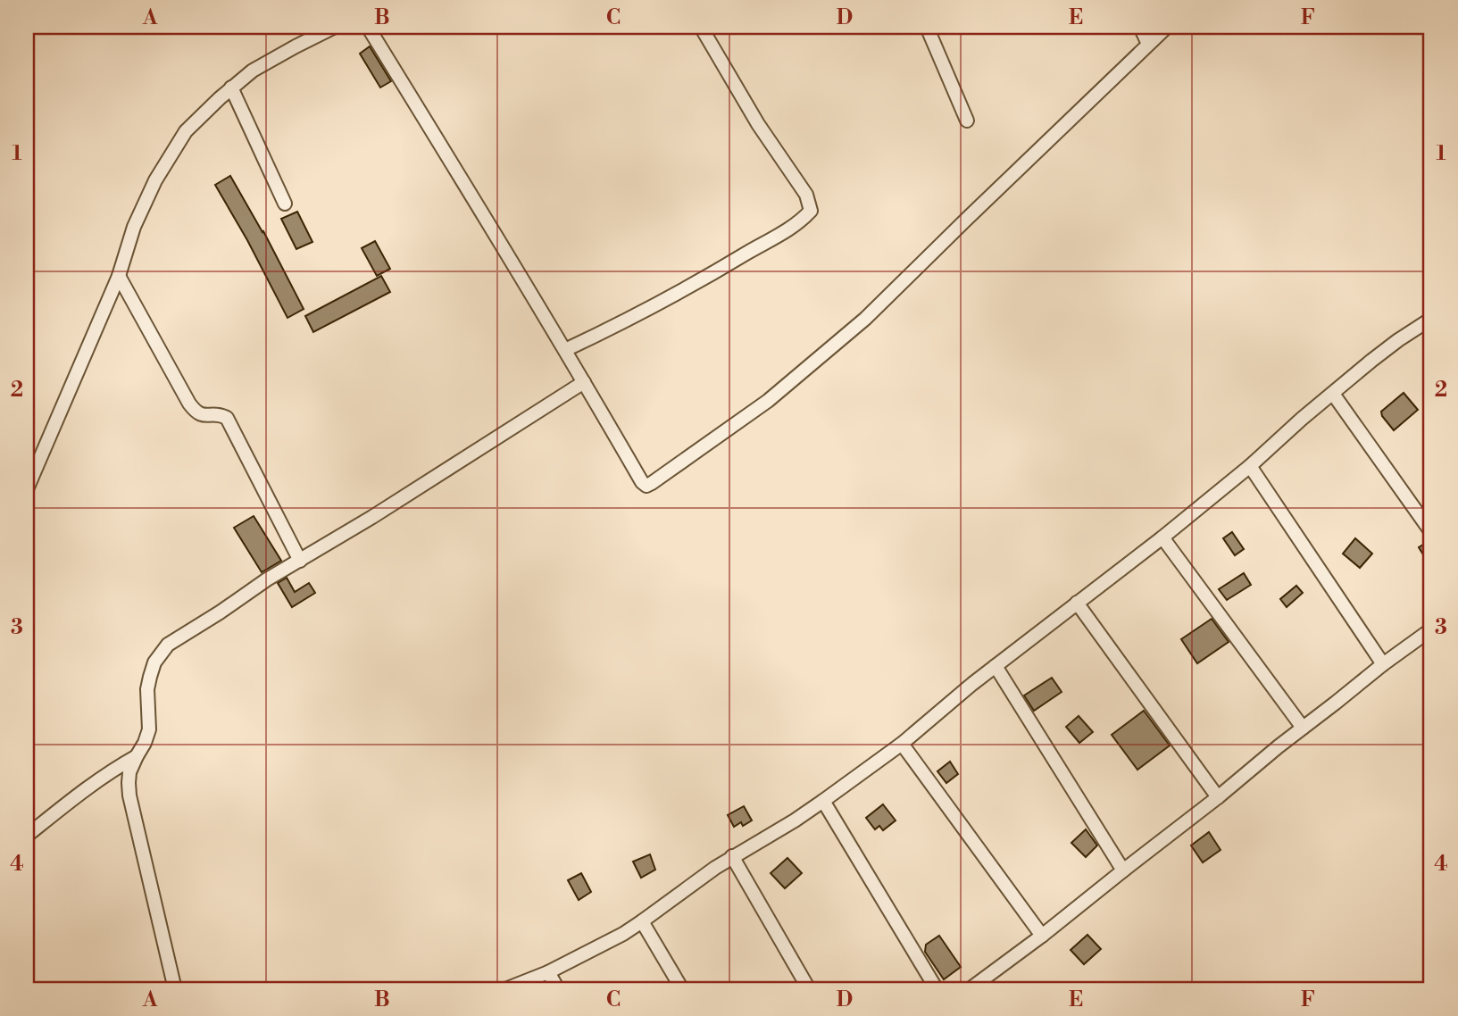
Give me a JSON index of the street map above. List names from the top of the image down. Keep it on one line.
{"grid":{"columns":["A","B","C","D","E","F"],"rows":["1","2","3","4"]}}
